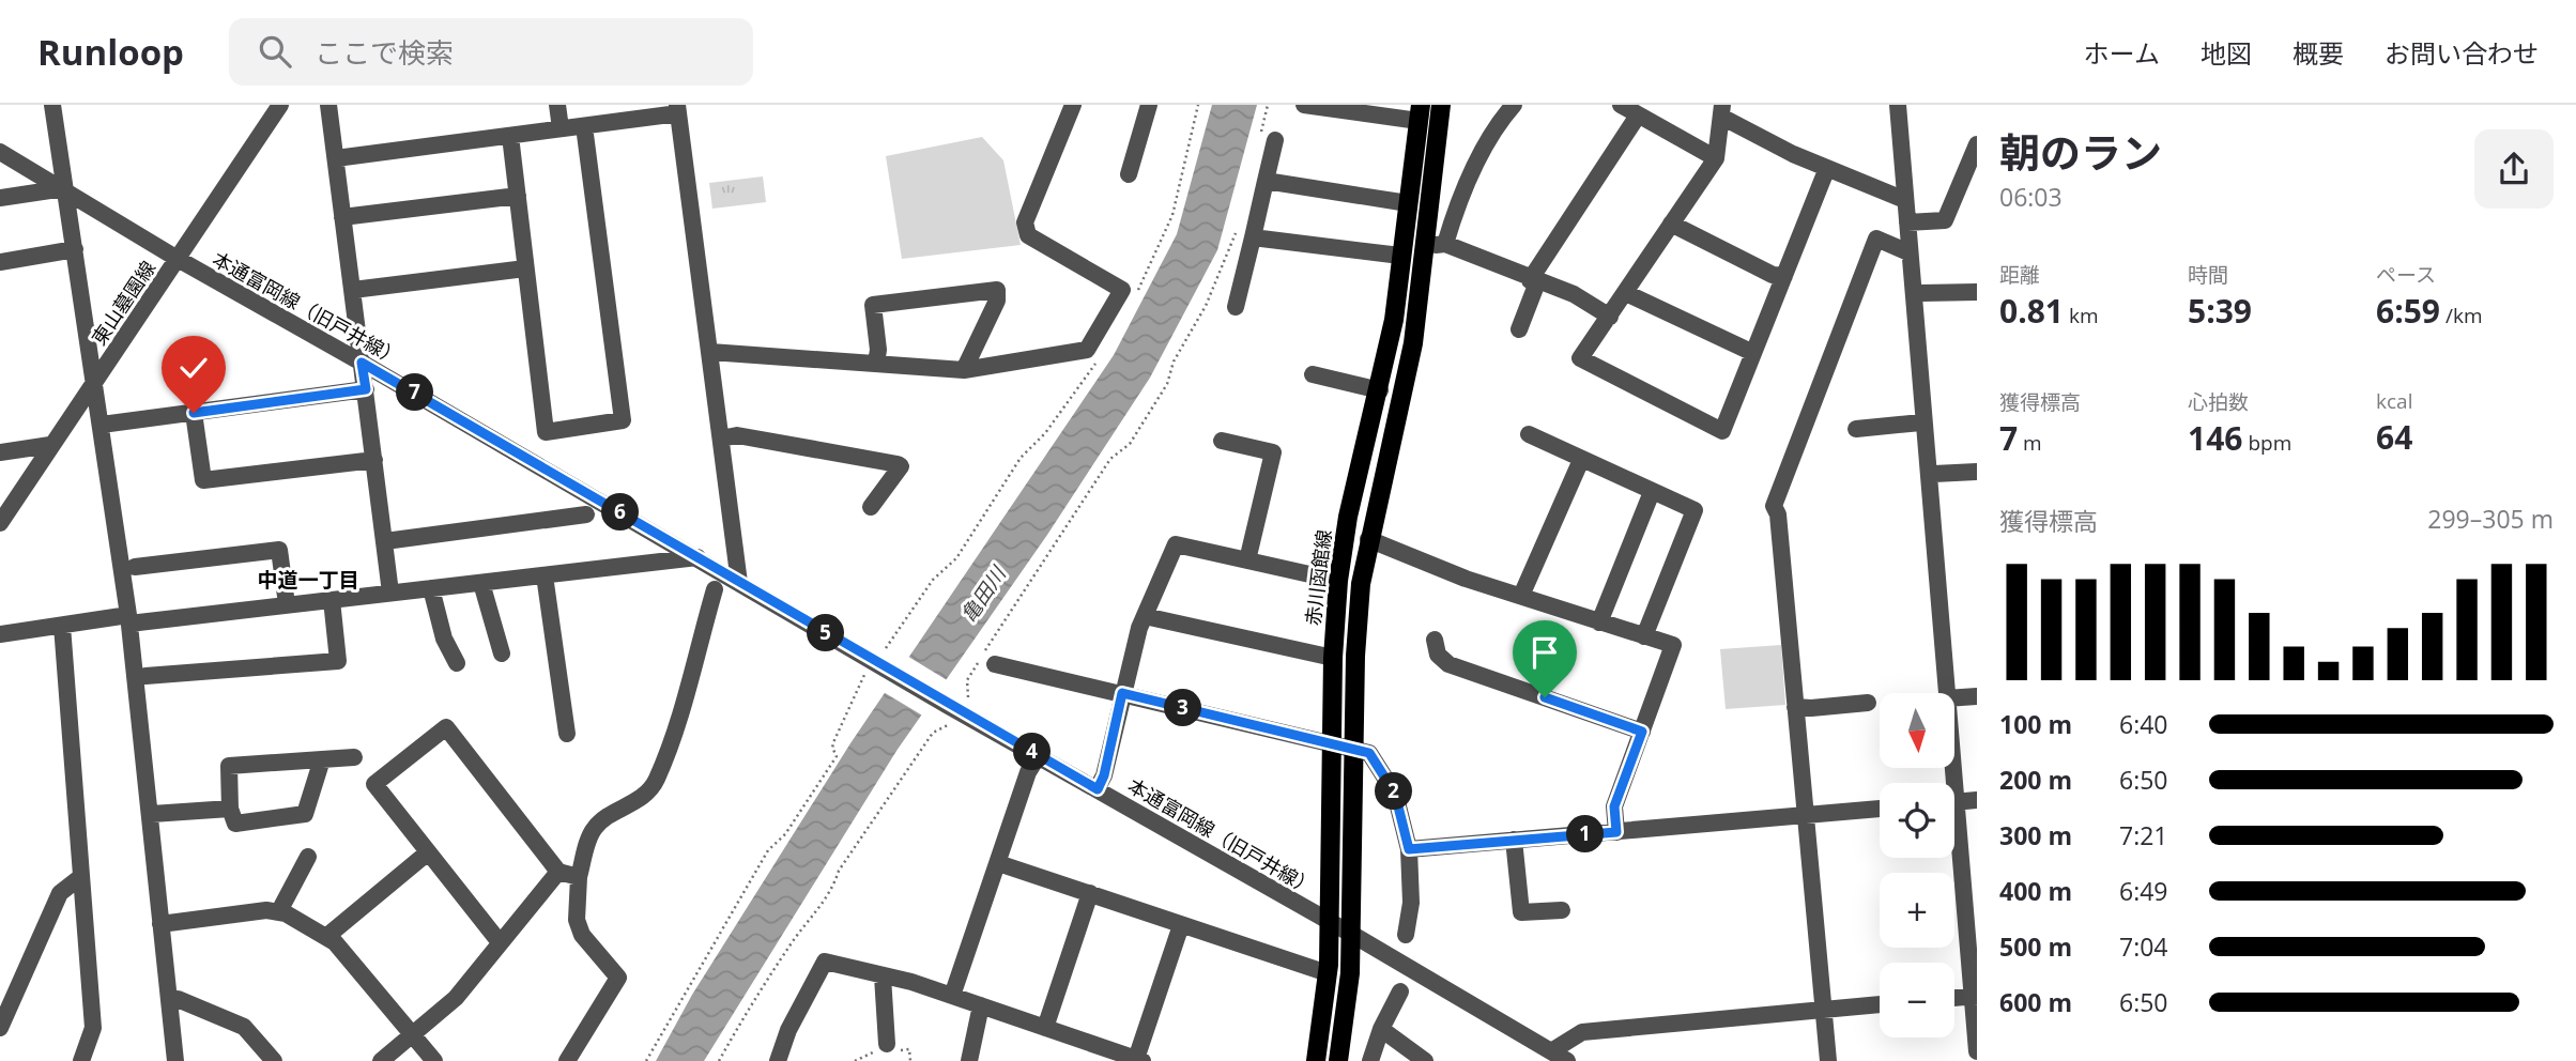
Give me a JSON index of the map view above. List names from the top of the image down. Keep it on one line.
{"streets":{"main road":["赤川函館線"],"street":["東山墓園線","本通富岡線（旧戸井線）"]},"crossings":[["東山墓園線","本通富岡線（旧戸井線）"],["本通富岡線（旧戸井線）","赤川函館線"]],"districts":["中道一丁目"],"water":["亀田川"],"north":"bottom","page":{"header":"Runloop","search":"ここで検索","nav":["ホーム","地図","概要","お問い合わせ"],"heading":["朝のラン","06:03"],"stats":[["距離","0.81 km"],["時間","5:39"],["ペース","6:59 /km"],["獲得標高","7 m"],["心拍数","146 bpm"],["kcal","64"]],"pins":["7","6","5","3","4","2","1"],"chart":["獲得標高","299–305 m"],"map_buttons":["+","−"],"list":[{"name":"100 m","note":"6:40"},{"name":"200 m","note":"6:50"},{"name":"300 m","note":"7:21"},{"name":"400 m","note":"6:49"},{"name":"500 m","note":"7:04"},{"name":"600 m","note":"6:50"}]}}
